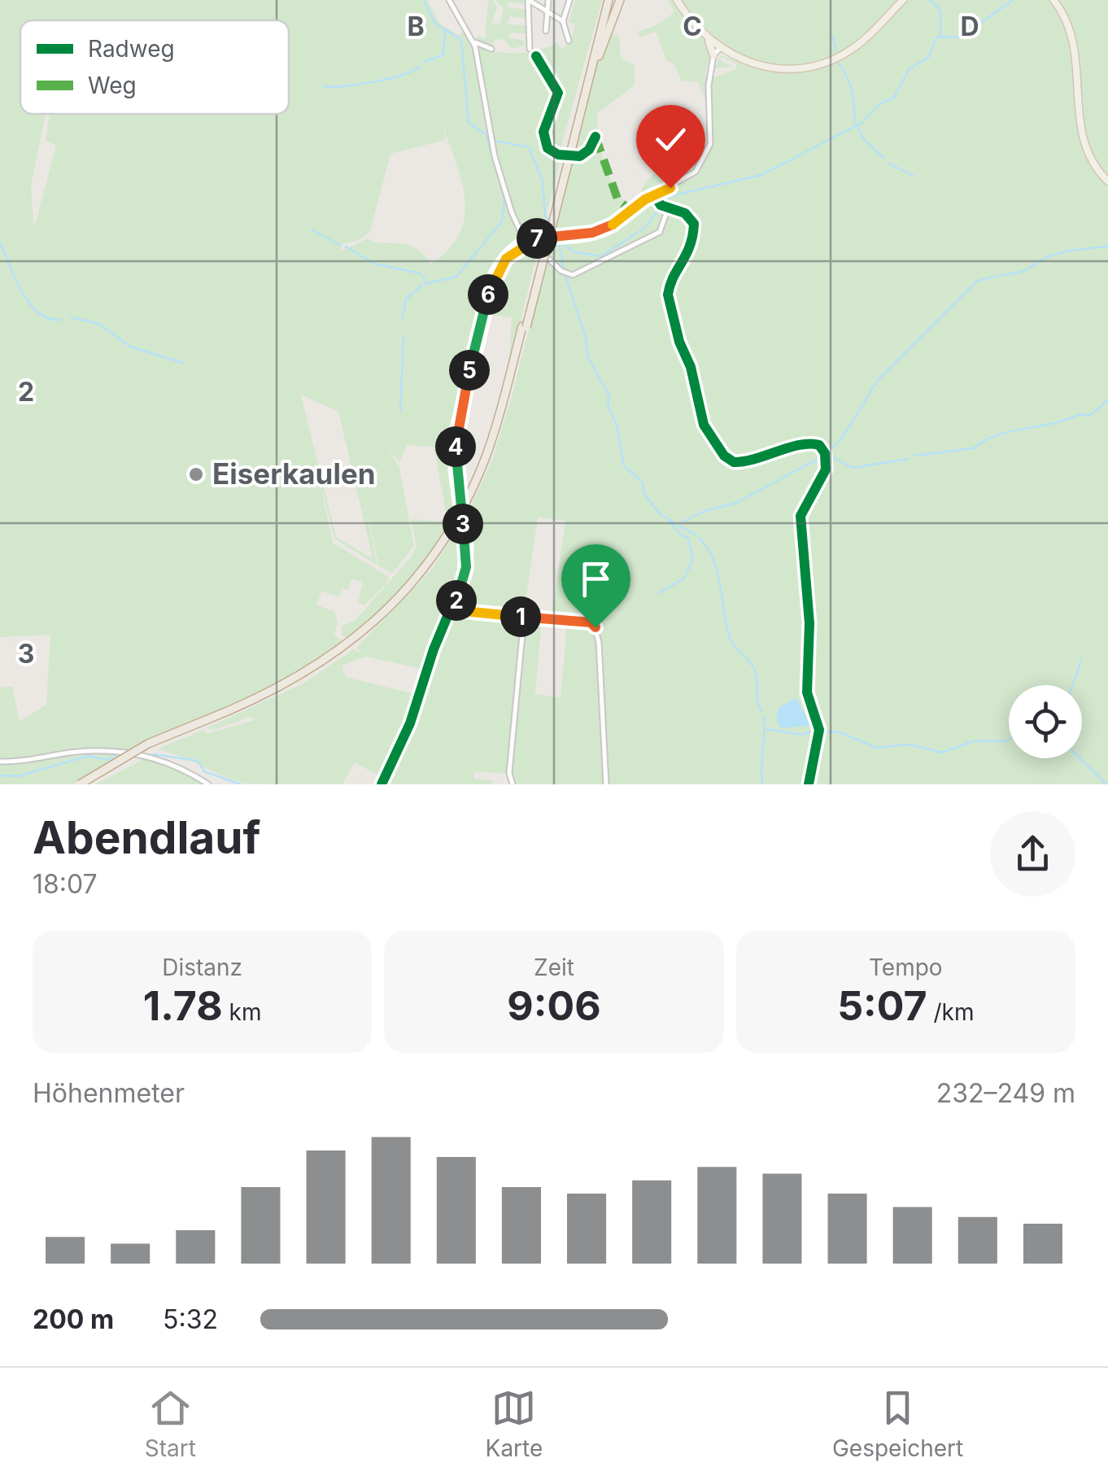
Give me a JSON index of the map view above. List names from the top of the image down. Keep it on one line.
{"places":["Eiserkaulen"],"legend":["Radweg","Weg"],"page":{"pins":["7","6","5","4","3","2","1"],"heading":["Abendlauf","18:07"],"stats":[["Distanz","1.78 km"],["Zeit","9:06"],["Tempo","5:07 /km"]],"chart":["Höhenmeter","232–249 m"],"list":[{"name":"200 m","note":"5:32"}],"tabs":["Start","Karte","Gespeichert"]},"grid":{"columns":["B","C","D"],"rows":["2","3"]}}
